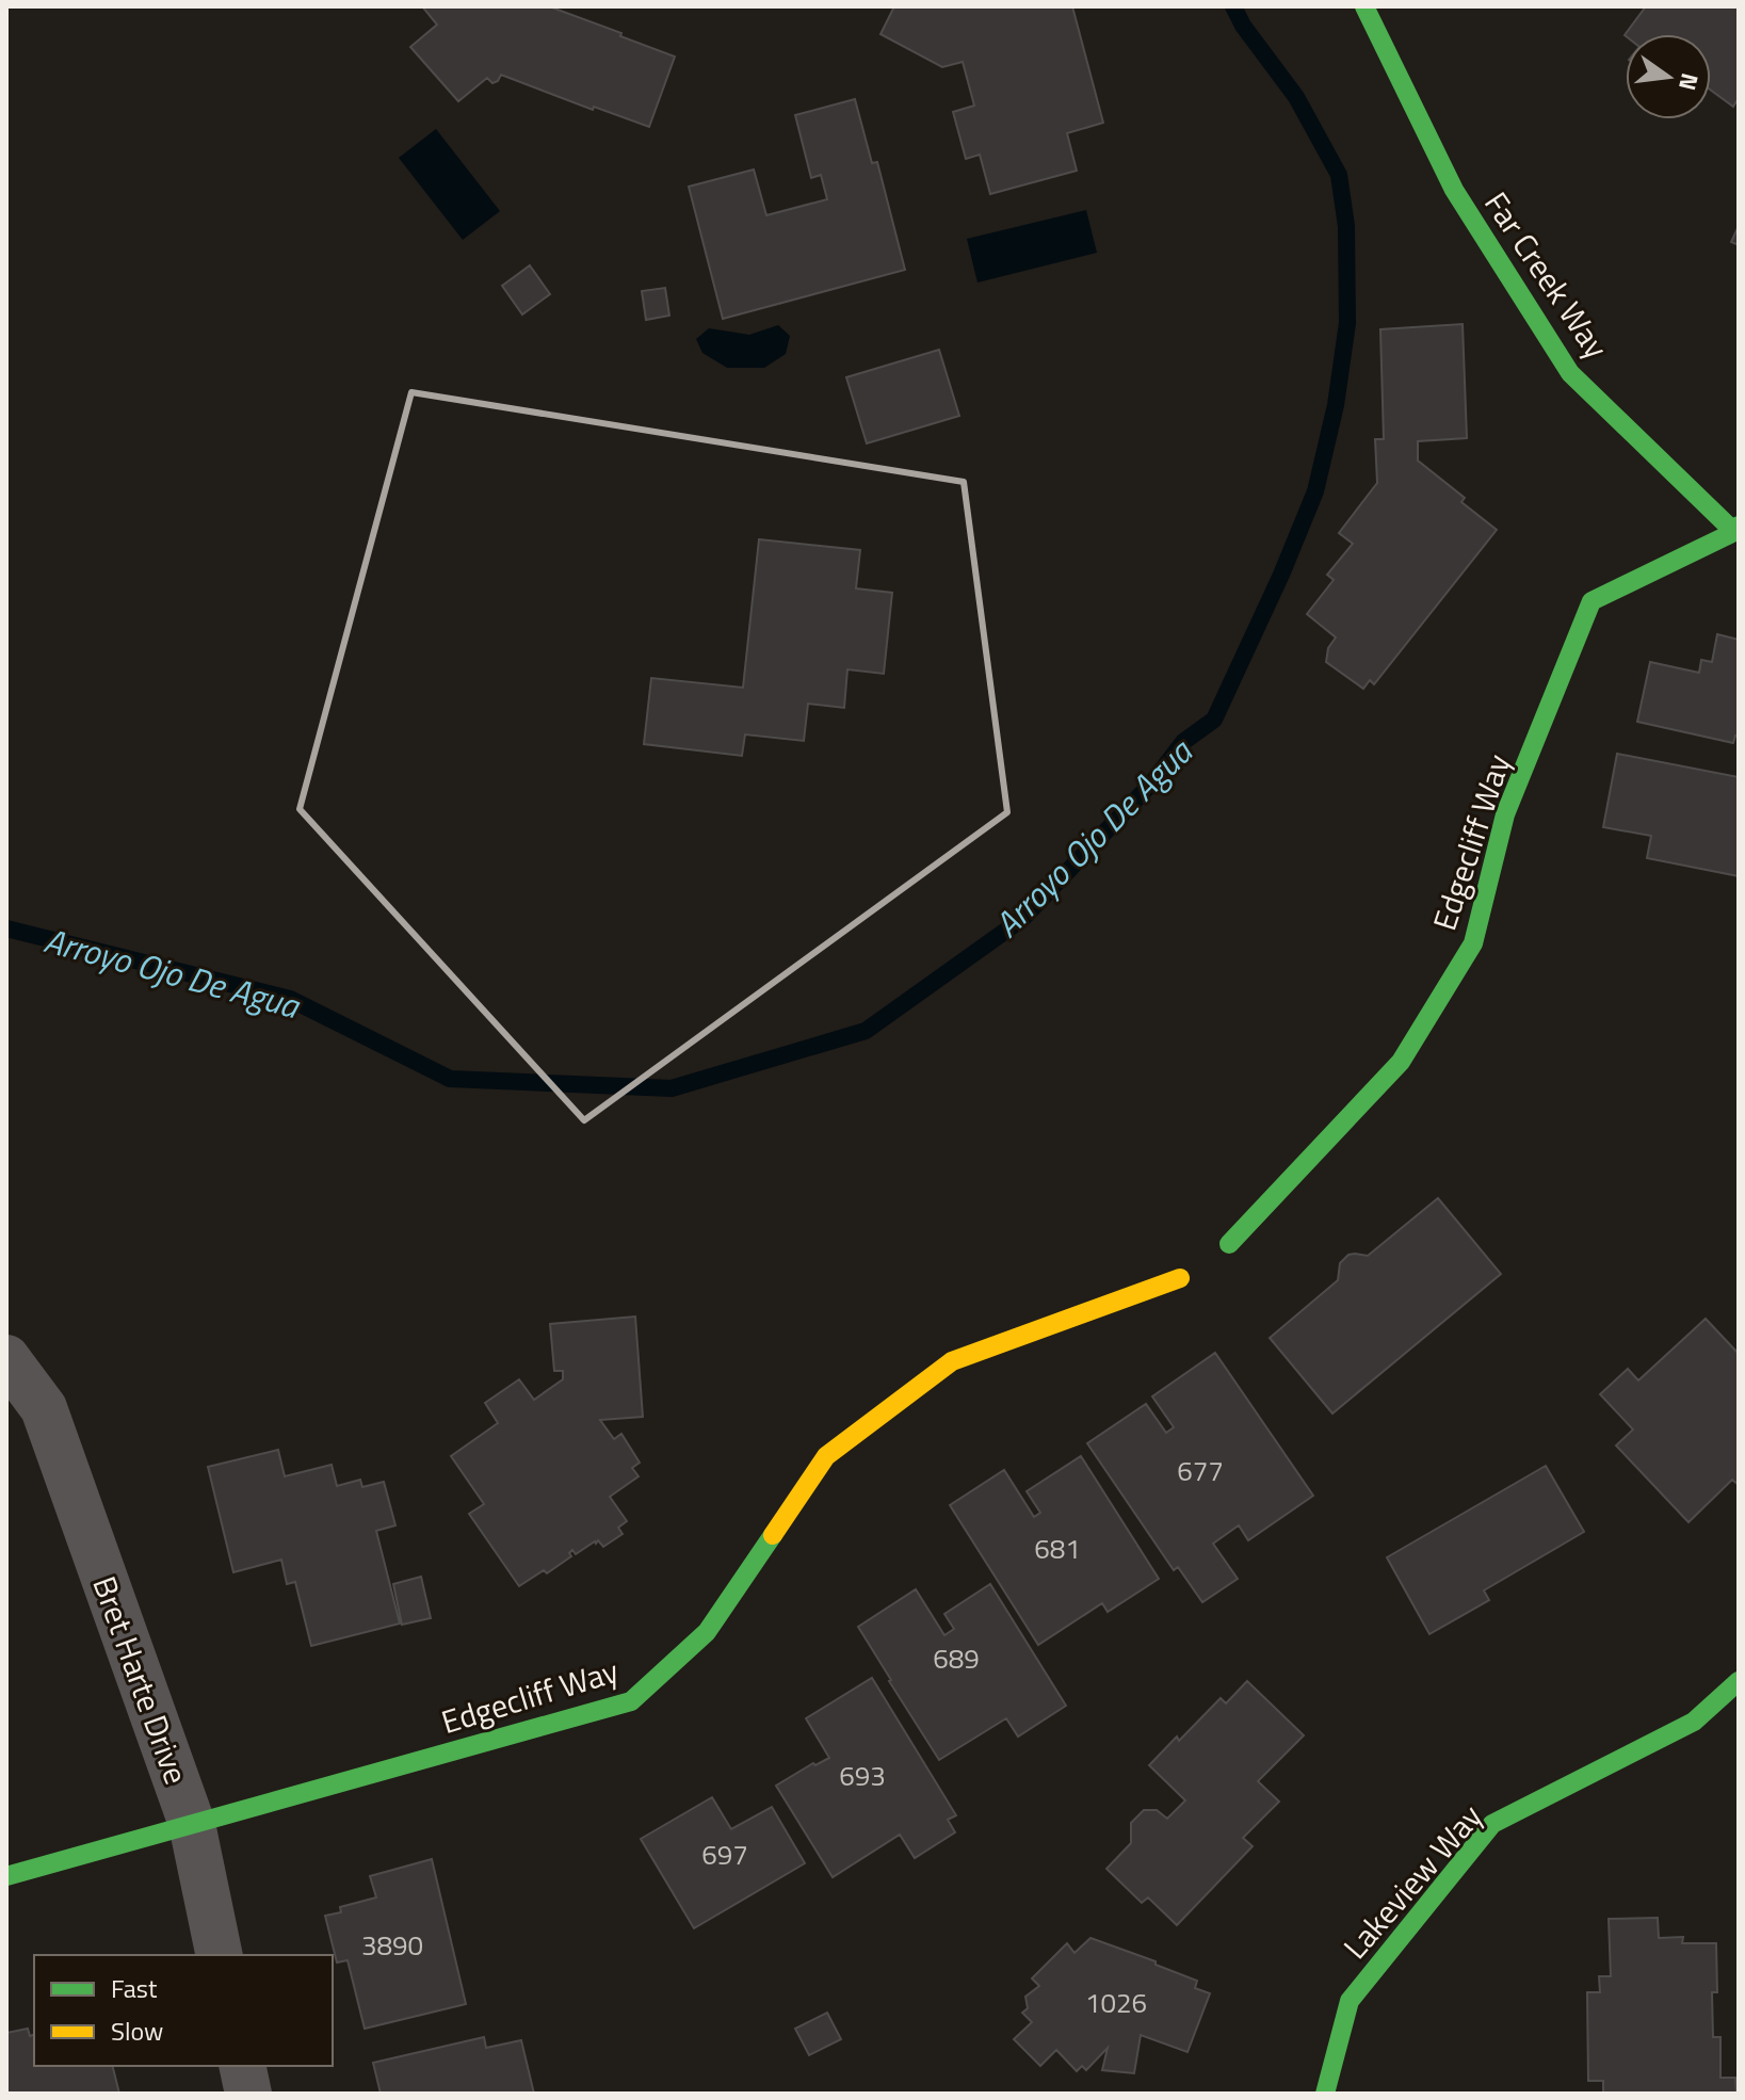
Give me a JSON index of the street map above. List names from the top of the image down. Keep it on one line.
{"streets":{"street":["Far Creek Way","Edgecliff Way","Bret Harte Drive","Lakeview Way"]},"crossings":[["Far Creek Way","Edgecliff Way"],["Edgecliff Way","Bret Harte Drive"]],"water":["Arroyo Ojo De Agua"],"house_numbers":["677","681","689","693","697","3890","1026"],"legend":["Fast","Slow"],"north":"right"}
